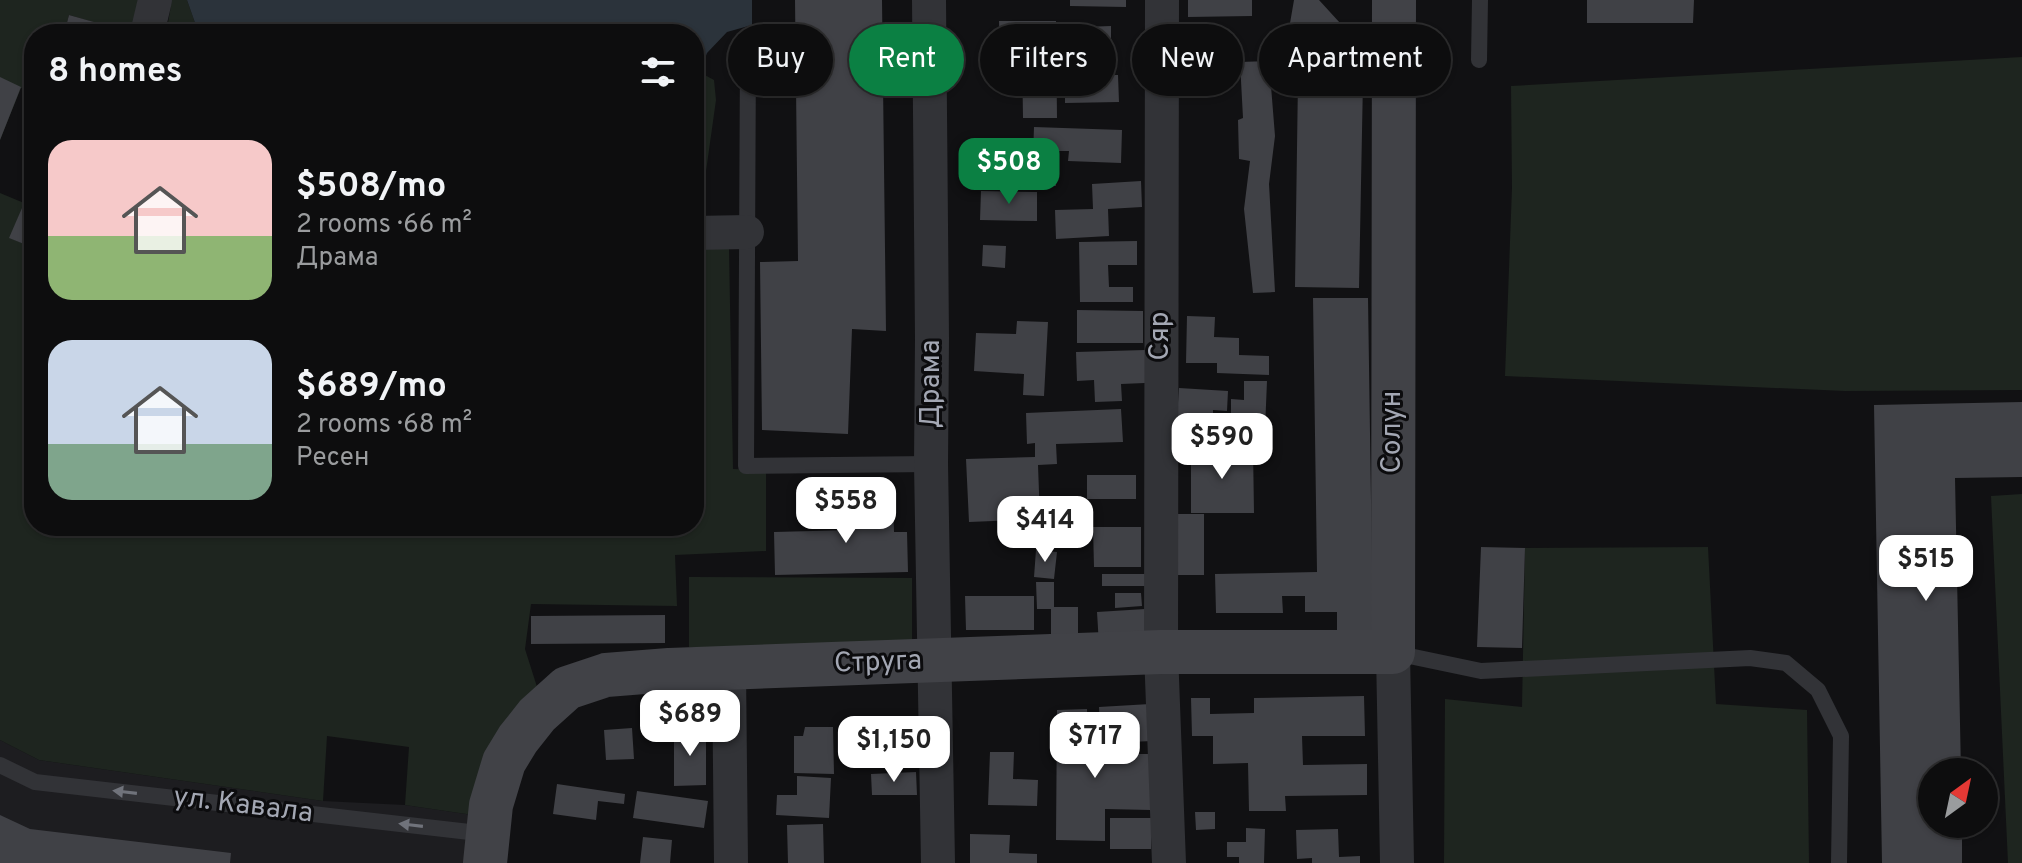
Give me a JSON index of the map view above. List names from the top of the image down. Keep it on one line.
{"streets":{"street":["Сяр","Драма","Солун","Струга"],"lane":["ул. Кавала"]},"crossings":[["Сяр","Струга"],["Драма","Струга"],["Солун","Струга"],["Струга","ул. Кавала"]],"one_way":["ул. Кавала"],"north":"top right","page":{"chip":["Buy","Rent","Filters","New","Apartment"],"heading":"8 homes","list":[{"name":"$508/mo","note":"2 rooms · 66 m² · Драма"},{"name":"$689/mo","note":"2 rooms · 68 m² · Ресен"}],"price":["$508","$590","$558","$414","$515","$689","$717","$1,150"]}}
